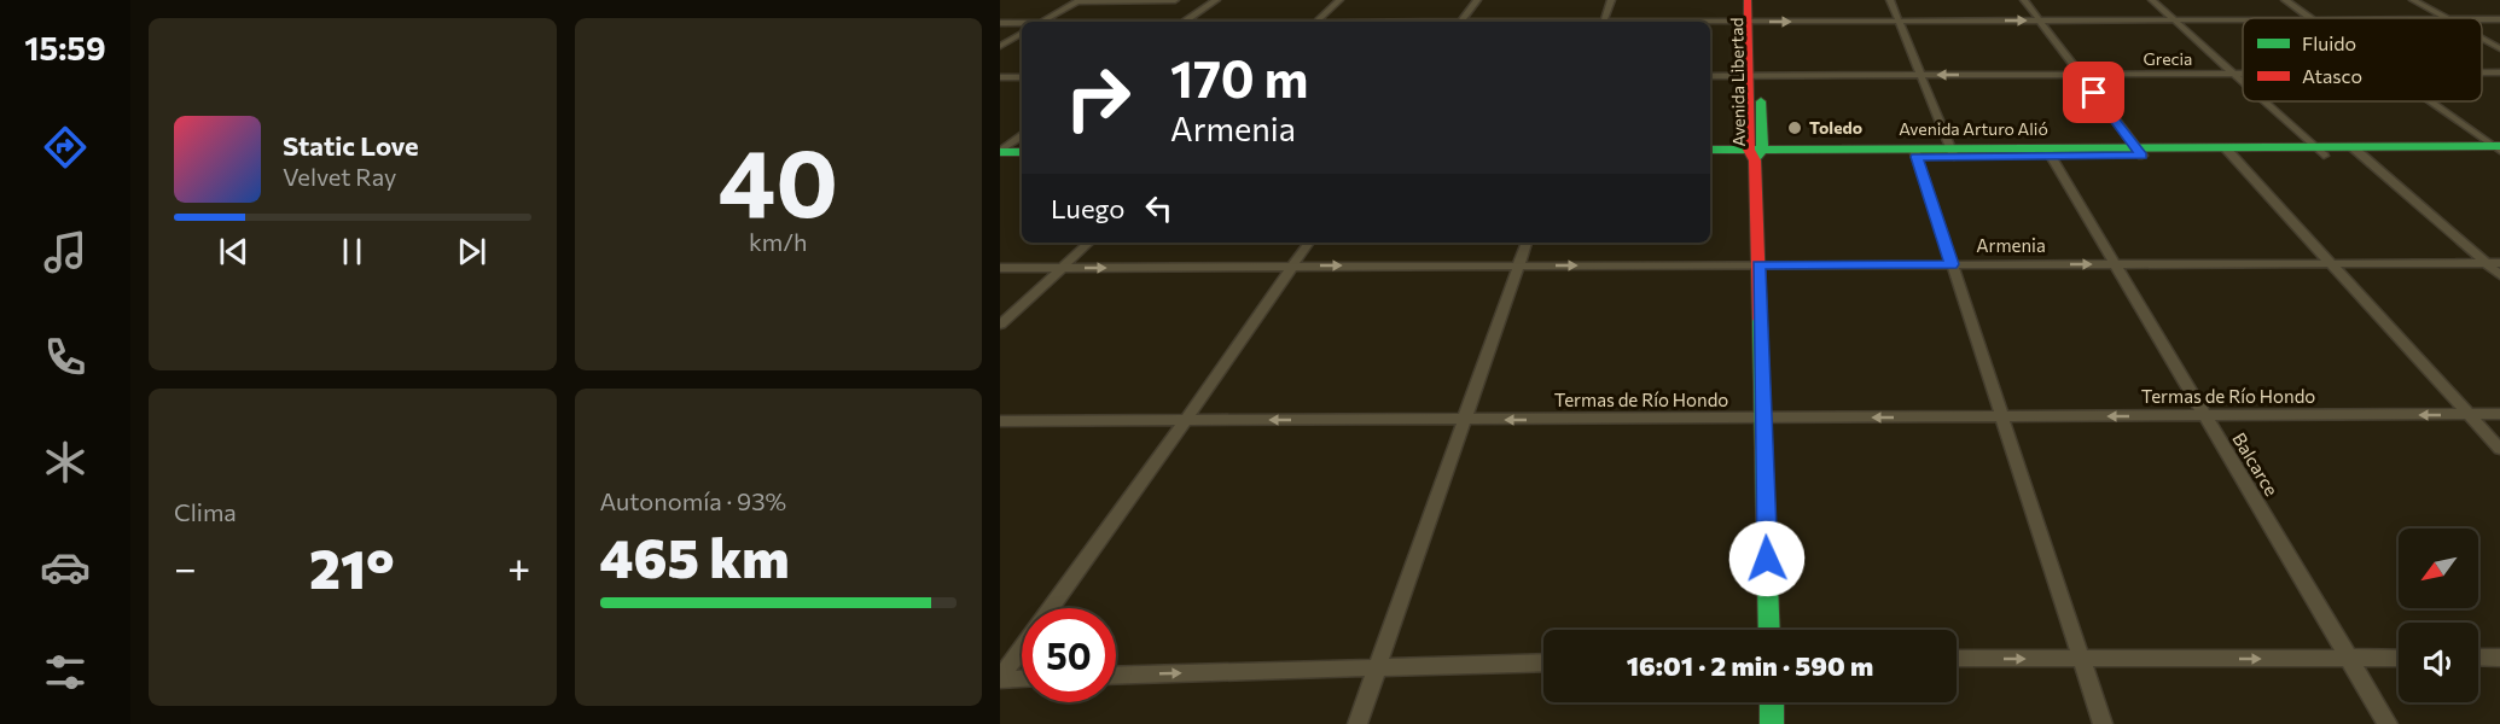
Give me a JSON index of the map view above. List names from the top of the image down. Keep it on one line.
{"streets":{"main road":["Avenida Libertad","Avenida Arturo Alió"],"street":["Grecia","Armenia","Termas de Río Hondo","Balcarce"]},"crossings":[["Grecia","Avenida Libertad"],["Avenida Libertad","Avenida Arturo Alió"],["Avenida Libertad","Armenia"],["Avenida Libertad","Termas de Río Hondo"],["Avenida Arturo Alió","Balcarce"],["Armenia","Balcarce"],["Termas de Río Hondo","Balcarce"]],"one_way":["Armenia","Termas de Río Hondo"],"places":["Toledo"],"legend":["Fluido","Atasco"],"north":"bottom left","page":{"tabs":"15:59","tile":[["40","km/h"],"Clima",["Autonomía · 93%","465 km"]],"turn":["170 m","Armenia"],"song":["Static Love","Velvet Ray"],"then":"Luego","heat":["−","21°","+"],"limit":"50","trip":"16:01 · 2 min · 590 m"}}
